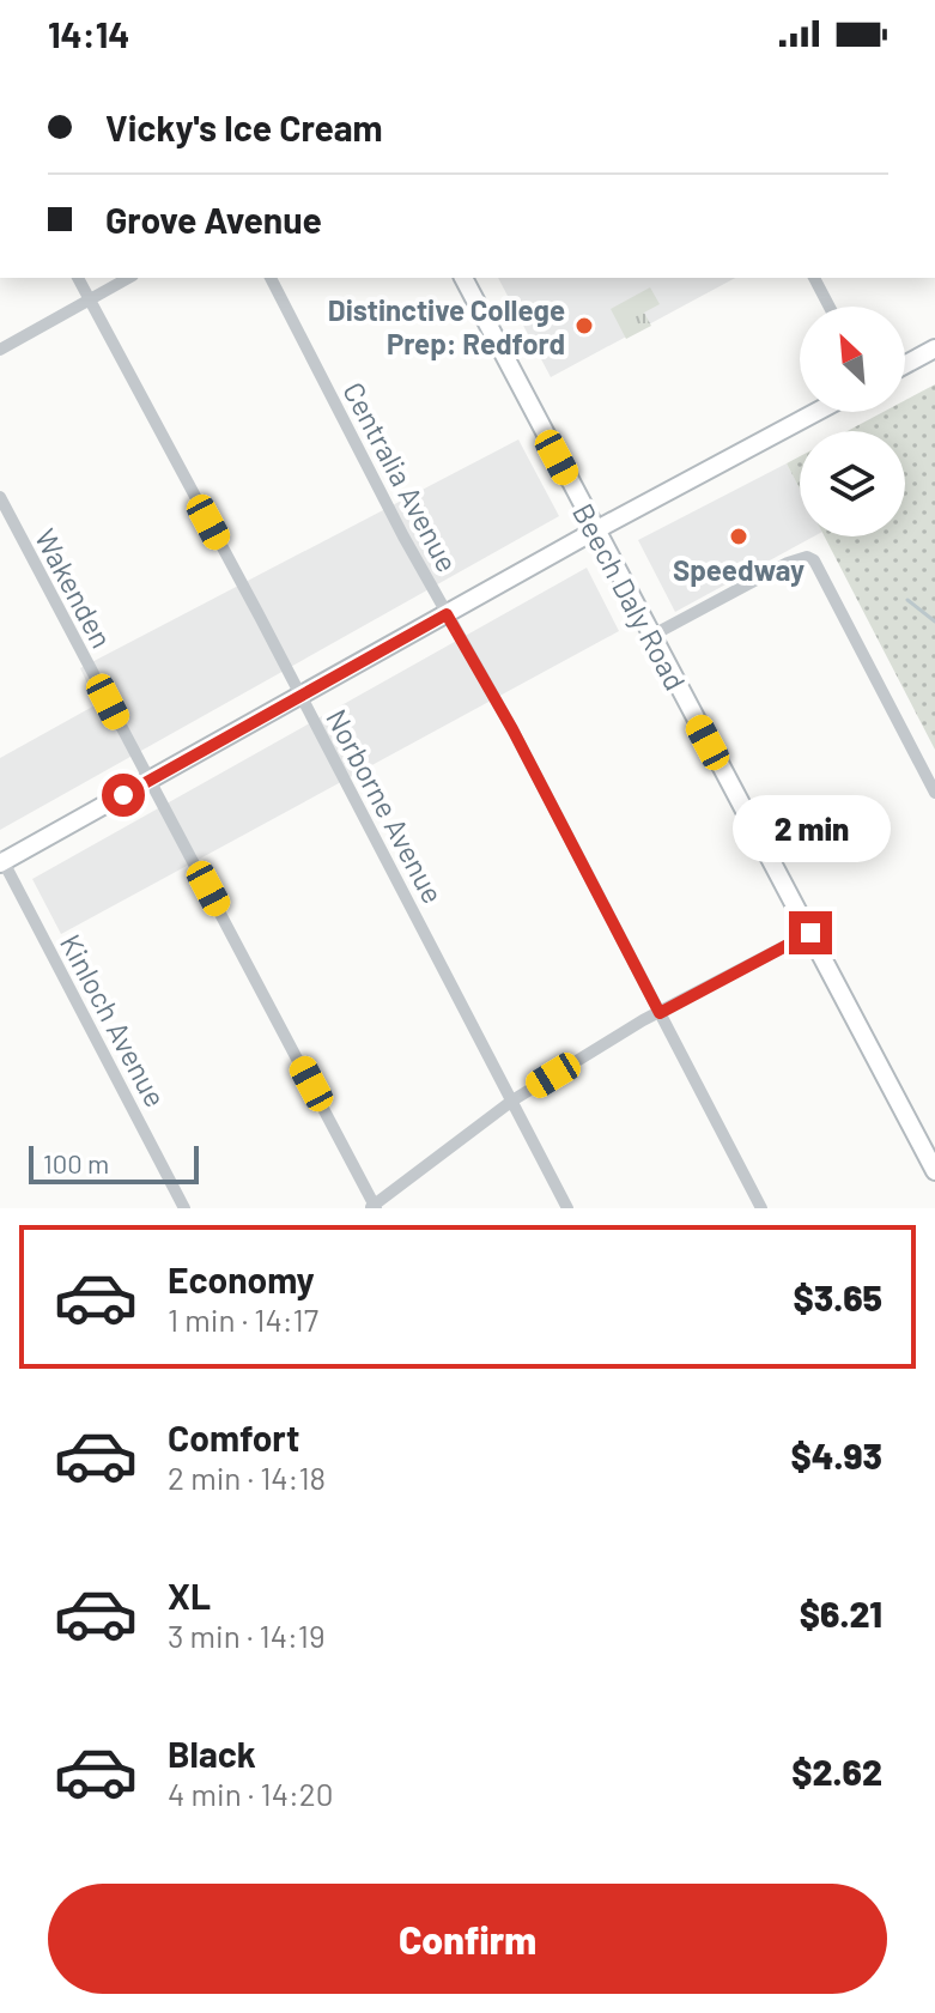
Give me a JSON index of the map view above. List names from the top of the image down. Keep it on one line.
{"streets":{"main road":["Beech Daly Road"],"street":["Centralia Avenue","Wakenden","Norborne Avenue","Kinloch Avenue"]},"places":["Distinctive College Prep: Redford","Speedway"],"scale_bar":"100 m","north":"top left","page":{"status":"14:14","banner":["Vicky's Ice Cream","Grove Avenue"],"bubble":"2 min","scale":"100 m","list":[{"name":"Economy","note":"1 min · 14:17","value":"$3.65"},{"name":"Comfort","note":"2 min · 14:18","value":"$4.93"},{"name":"XL","note":"3 min · 14:19","value":"$6.21"},{"name":"Black","note":"4 min · 14:20","value":"$2.62"}],"buttons":"Confirm"}}
